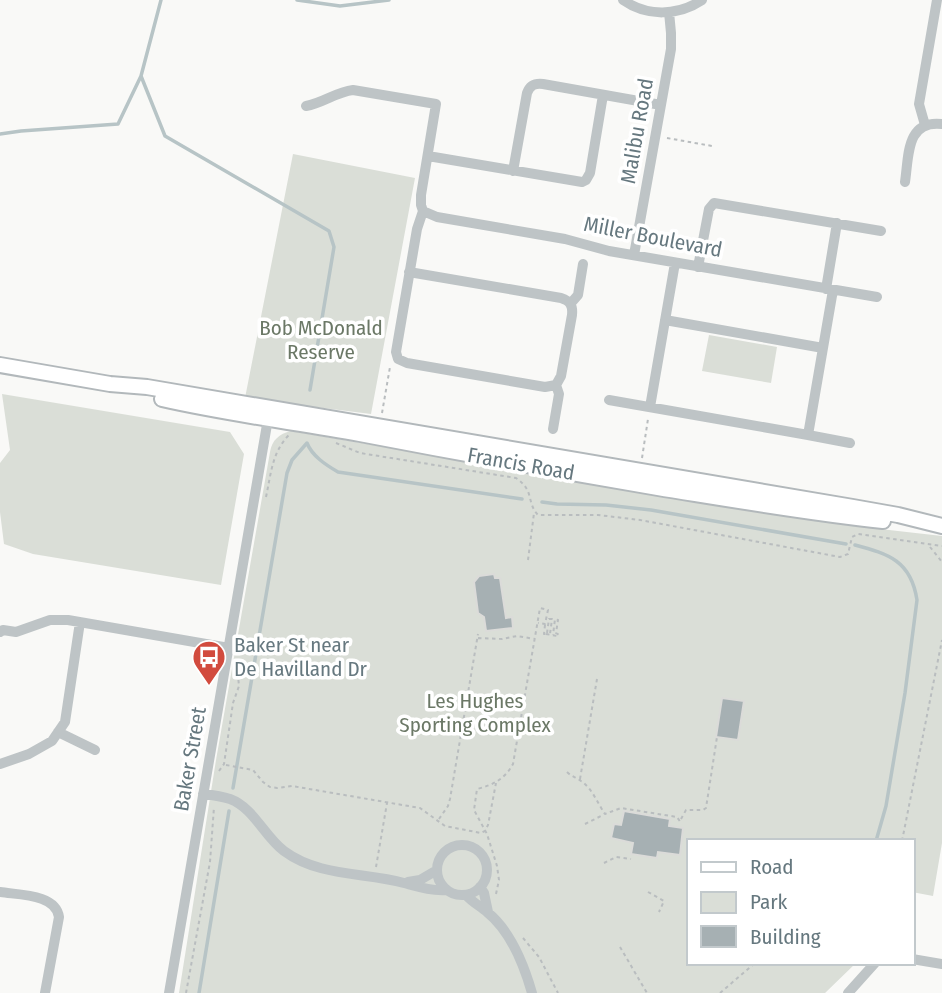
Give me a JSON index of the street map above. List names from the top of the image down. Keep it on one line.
{"streets":{"main road":["Francis Road"],"street":["Malibu Road","Miller Boulevard","Baker Street"]},"crossings":[["Malibu Road","Miller Boulevard"],["Francis Road","Baker Street"]],"parks":["Bob McDonald Reserve","Les Hughes Sporting Complex"],"places":{"bus stop":["Baker St near De Havilland Dr"]},"legend":["Road","Park","Building"]}
